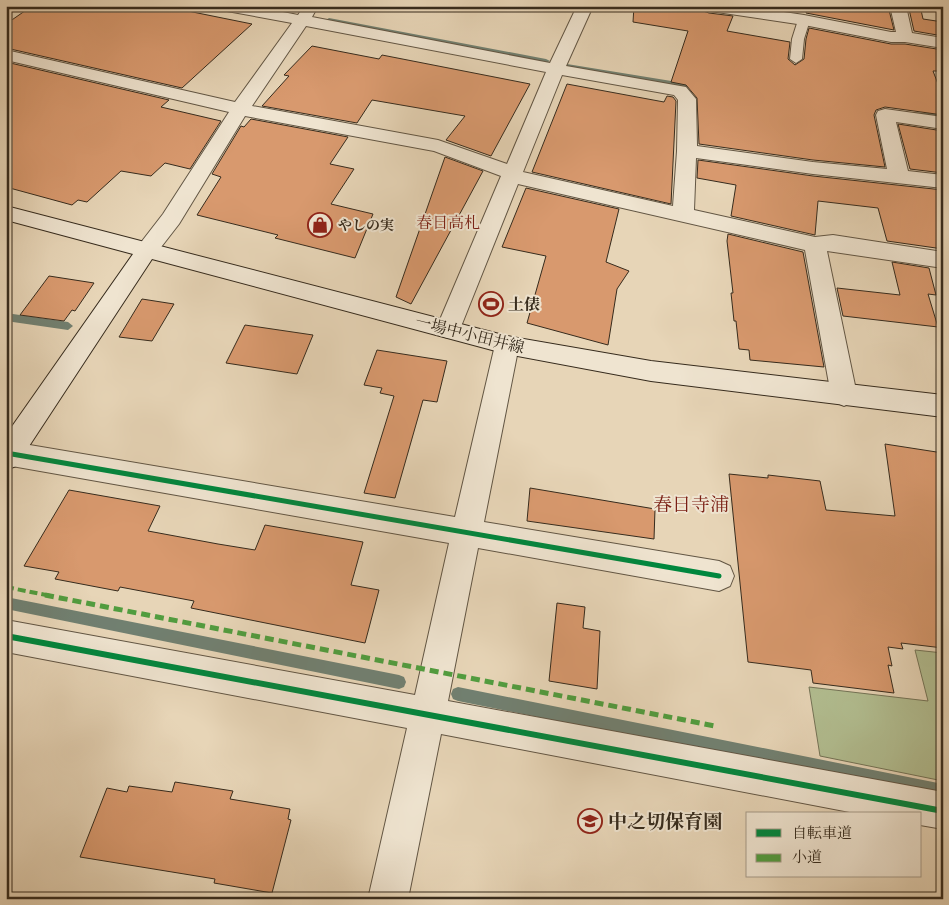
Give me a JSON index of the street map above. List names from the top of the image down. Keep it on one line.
{"streets":{"street":["一場中小田井線"]},"districts":["春日高札","春日寺浦"],"places":{"shop":["やしの実"],"sports":["土俵"],"school or university":["中之切保育園"]},"legend":["自転車道","小道"]}
